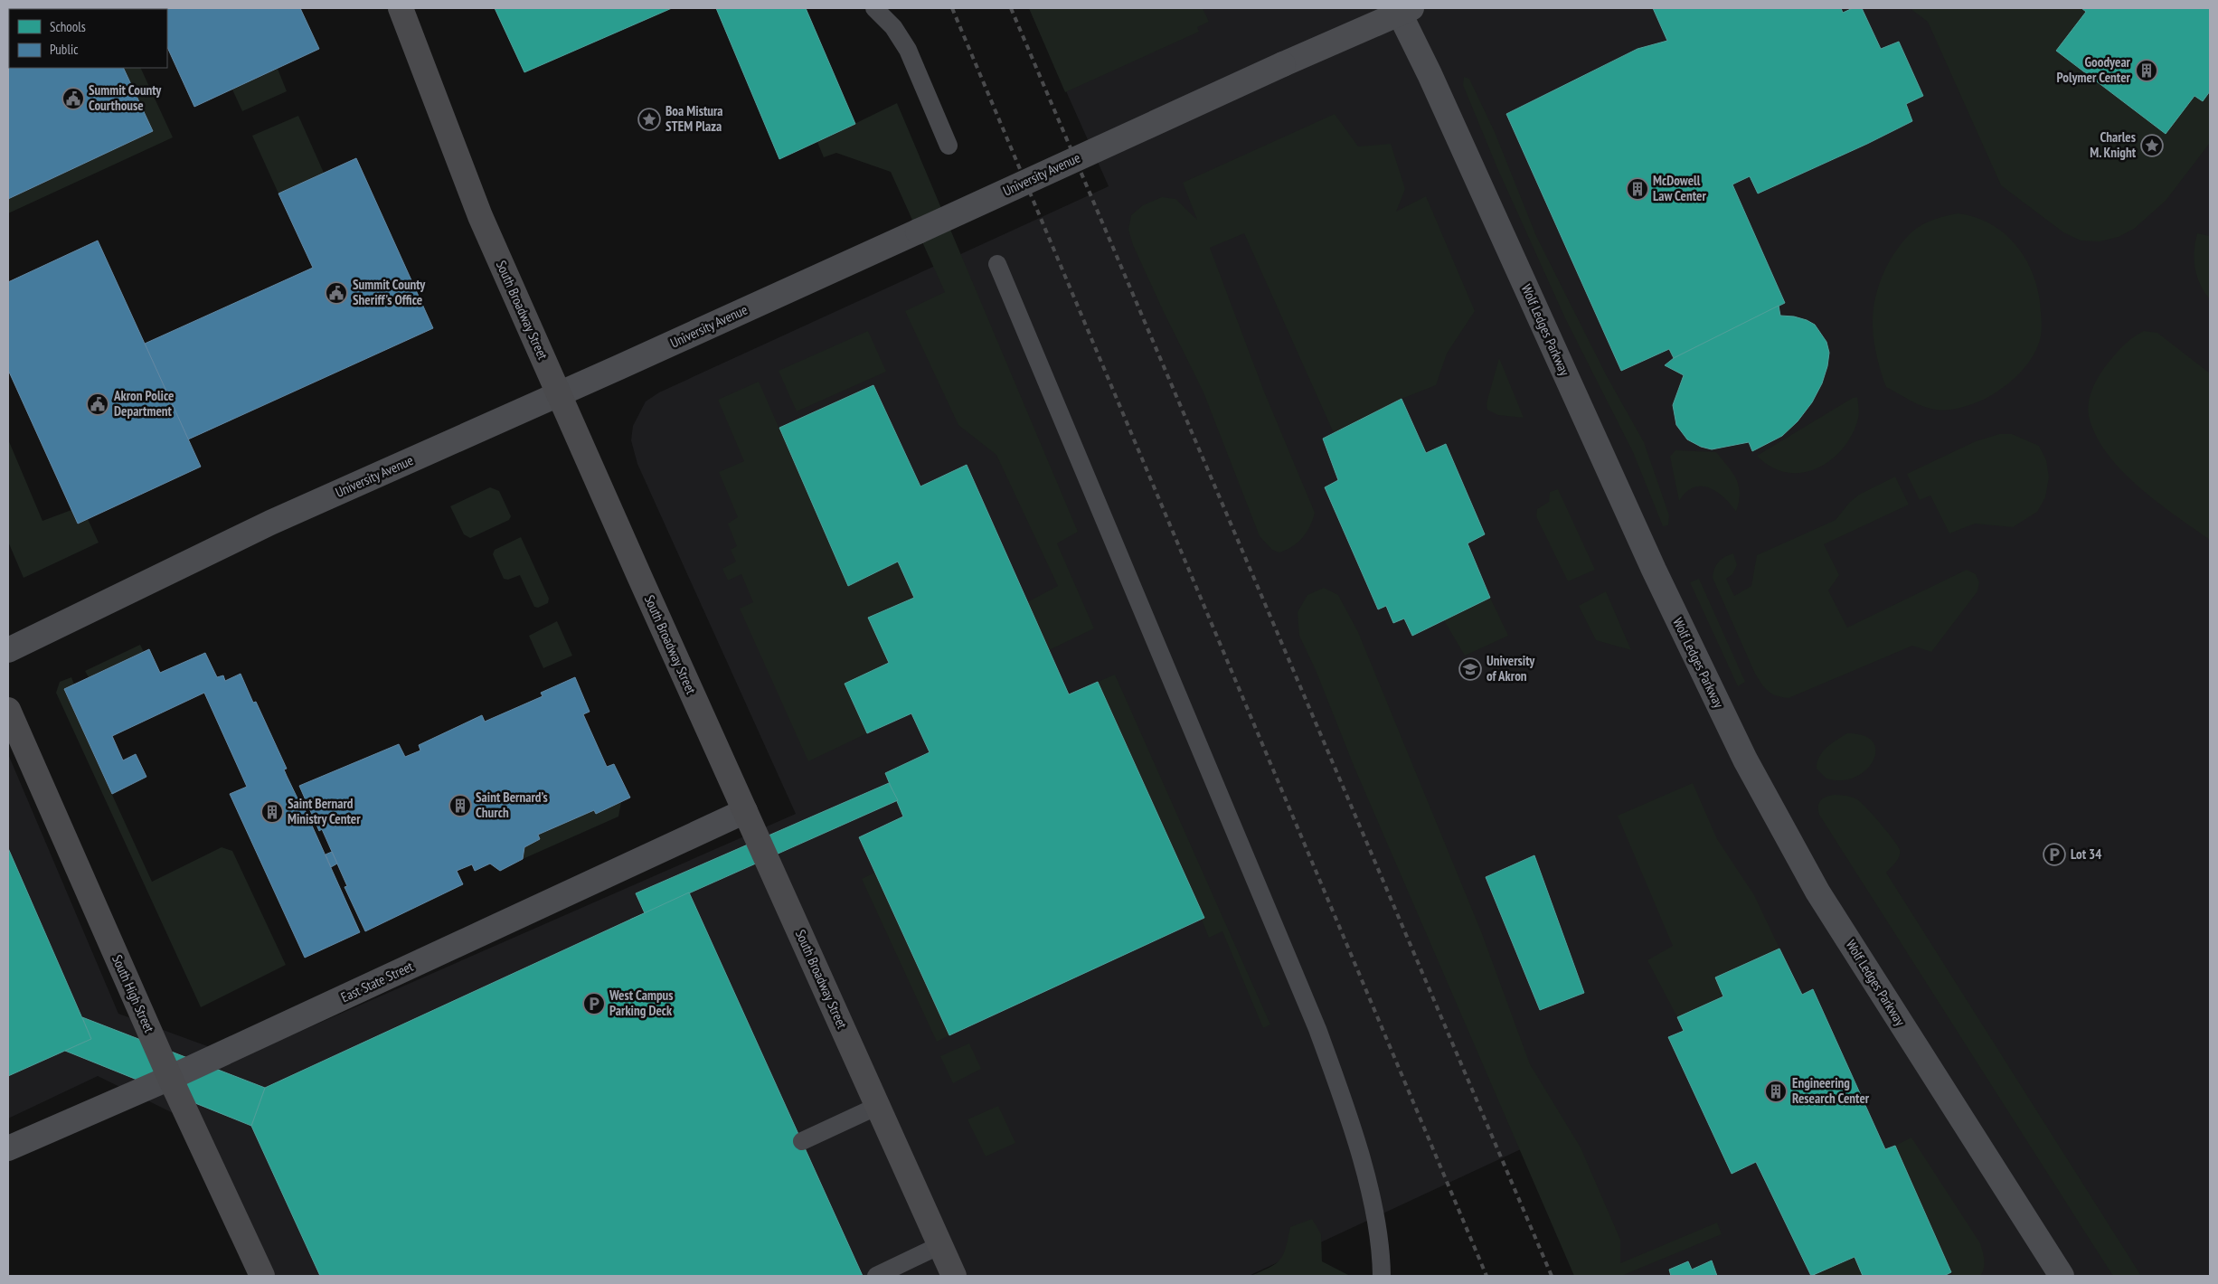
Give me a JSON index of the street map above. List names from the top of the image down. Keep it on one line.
{"streets":{"main road":["University Avenue","South Broadway Street","Wolf Ledges Parkway","East State Street","South High Street"]},"crossings":[["University Avenue","South Broadway Street"],["University Avenue","Wolf Ledges Parkway"],["South Broadway Street","East State Street"],["East State Street","South High Street"]],"places":{"building":["Goodyear Polymer Center","McDowell Law Center","Saint Bernard’s Church","Saint Bernard Ministry Center","Engineering Research Center"],"public building":["Summit County Courthouse","Summit County Sheriff's Office","Akron Police Department"],"place":["Boa Mistura STEM Plaza","Charles M. Knight"],"school or university":["University of Akron"],"parking":["Lot 34","West Campus Parking Deck"]},"legend":["Schools","Public"]}
